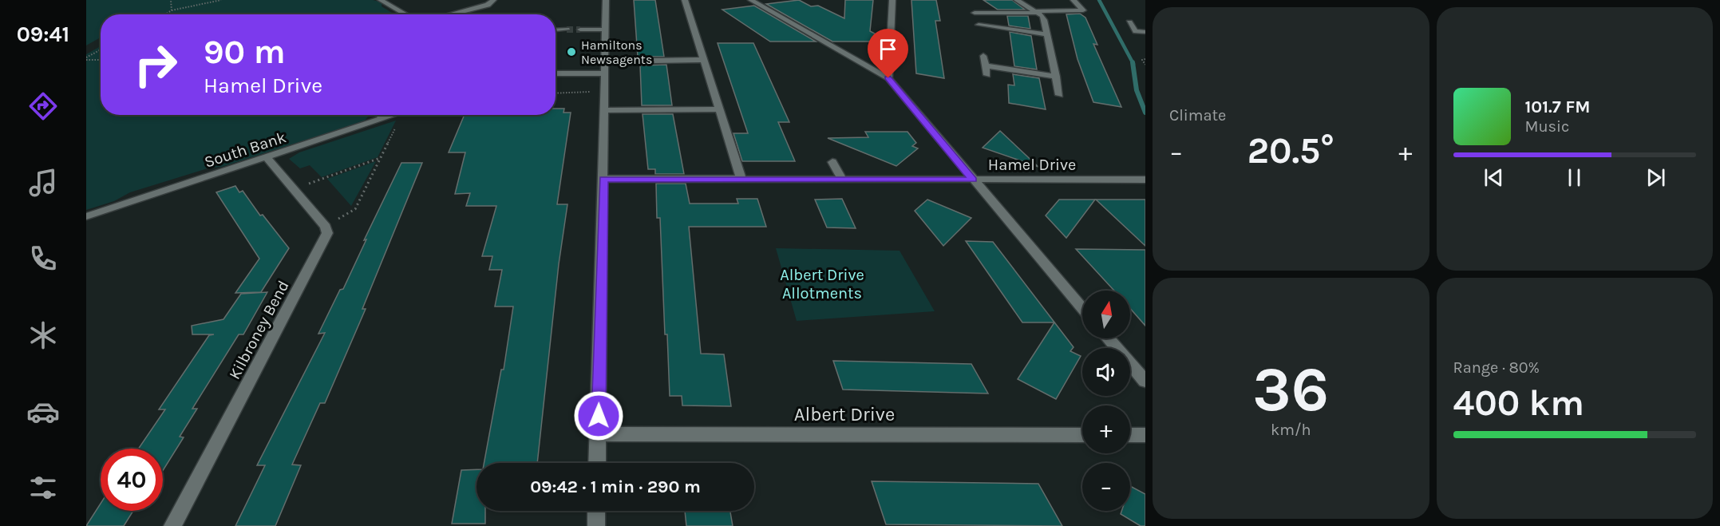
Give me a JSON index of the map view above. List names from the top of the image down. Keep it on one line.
{"streets":{"street":["South Bank","Hamel Drive","Kilbroney Bend","Albert Drive"]},"parks":["Albert Drive Allotments"],"places":["Hamiltons Newsagents"],"north":"top","page":{"tabs":"09:41","tile":["Climate",["36","km/h"],["Range · 80%","400 km"]],"turn":["90 m","Hamel Drive"],"song":["101.7 FM","Music"],"heat":["−","20.5°","+"],"map_buttons":["+","−"],"limit":"40","trip":"09:42 · 1 min · 290 m"}}
